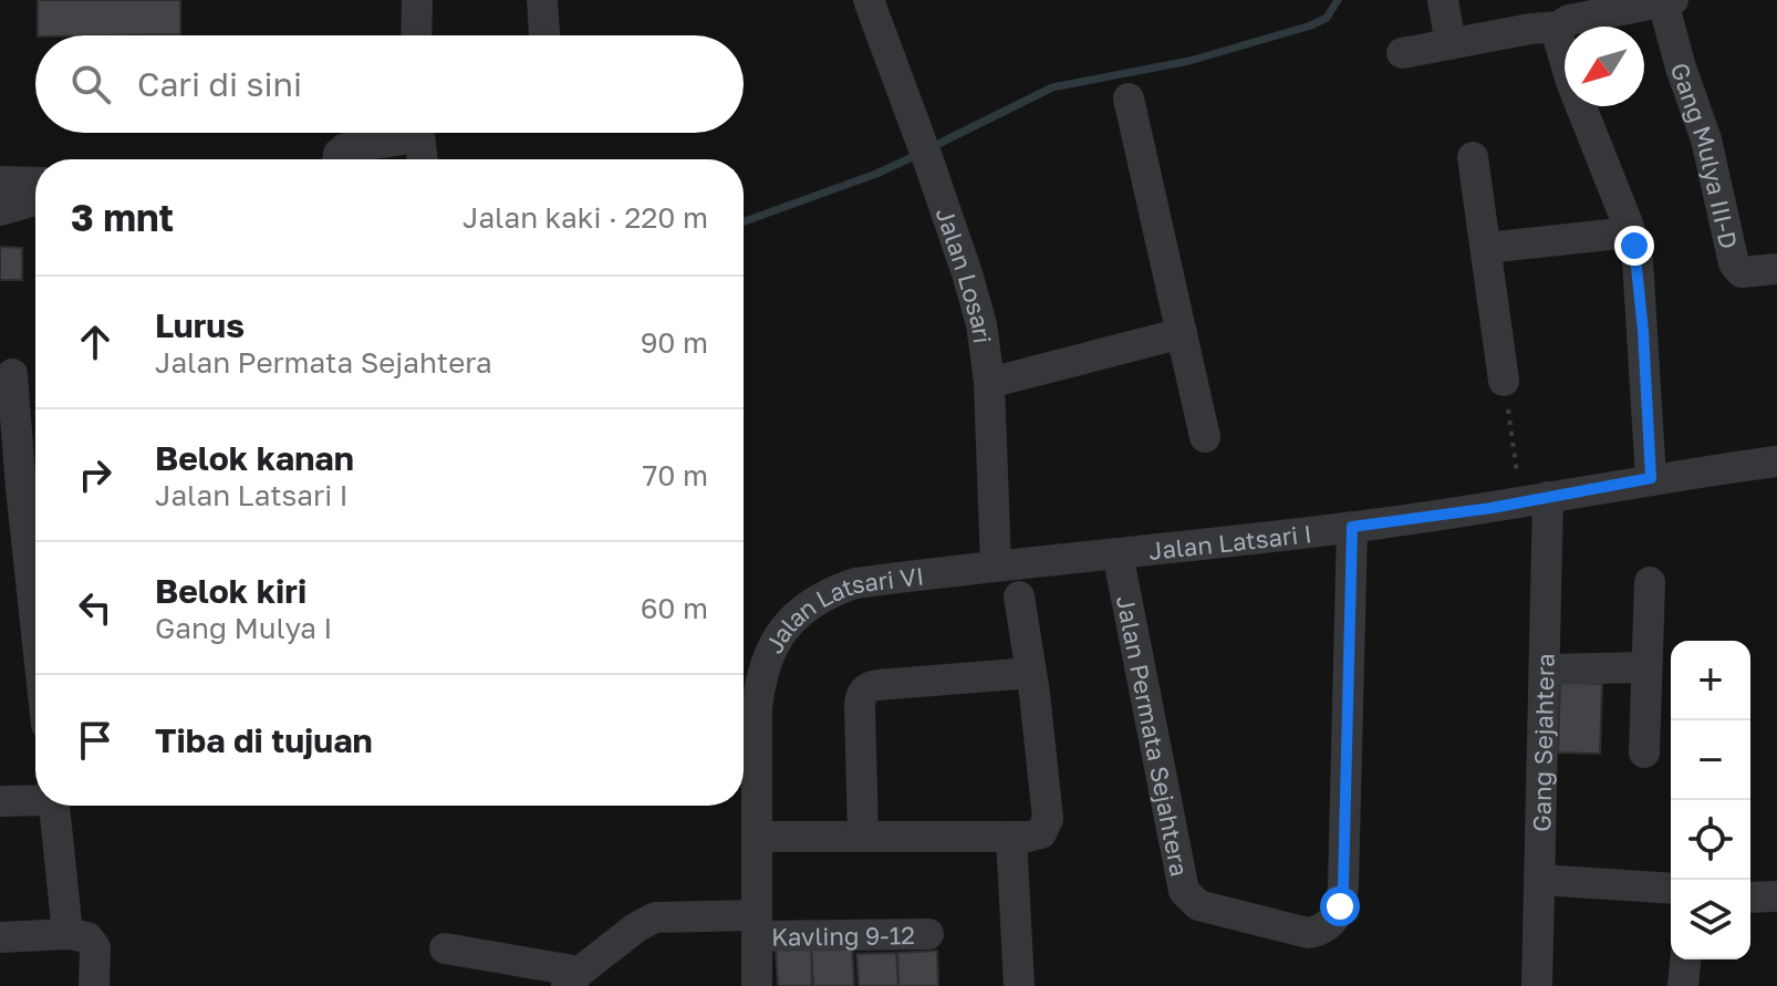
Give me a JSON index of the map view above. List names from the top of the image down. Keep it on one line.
{"streets":{"street":["Gang Mulya III-D","Jalan Losari","Jalan Latsari I","Jalan Latsari VI","Jalan Permata Sejahtera","Gang Sejahtera","Kavling 9-12"]},"crossings":[["Jalan Losari","Jalan Latsari I"],["Jalan Losari","Jalan Latsari VI"],["Jalan Latsari I","Jalan Latsari VI"],["Jalan Latsari I","Jalan Permata Sejahtera"],["Jalan Latsari I","Gang Sejahtera"],["Jalan Latsari VI","Kavling 9-12"]],"north":"bottom left","page":{"search":"Cari di sini","heading":["3 mnt","Jalan kaki · 220 m"],"list":[["Lurus","Jalan Permata Sejahtera","90 m"],["Belok kanan","Jalan Latsari I","70 m"],["Belok kiri","Gang Mulya I","60 m"],"Tiba di tujuan"],"map_buttons":["+","−"]}}
